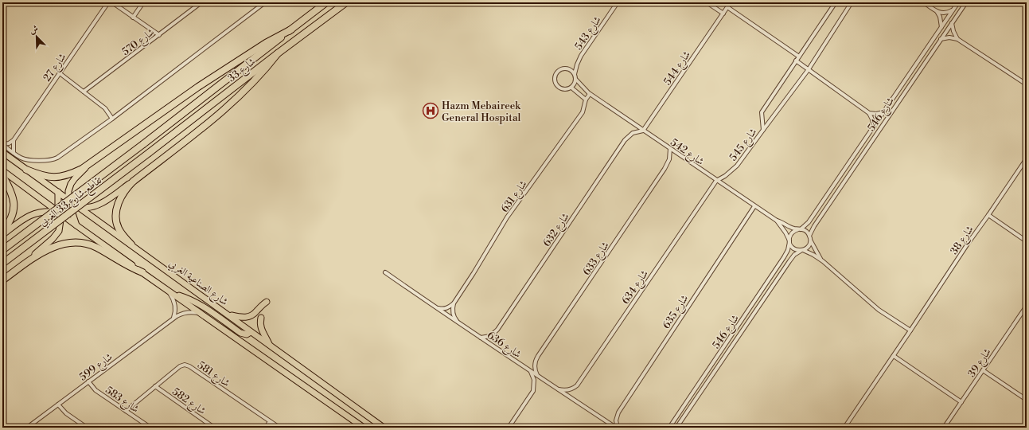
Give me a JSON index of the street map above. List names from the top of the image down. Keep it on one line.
{"streets":{"highway":["شارع 33","تقاطع شارع 33 الغربي"],"main road":["شارع الصناعية الغربي"],"street":["شارع 543","شارع 570","شارع 27","شارع 544","شارع 546","شارع 545","شارع 542","شارع 631","شارع 632","شارع 38","شارع 633","شارع 634","شارع 635","شارع 636","شارع 39","شارع 599","شارع 581","شارع 583","شارع 582"]},"crossings":[["شارع 543","شارع 542"],["شارع 544","شارع 542"],["شارع 544","شارع 632"],["شارع 33","تقاطع شارع 33 الغربي"],["شارع 546","شارع 542"],["شارع 545","شارع 542"],["شارع 545","شارع 634"],["شارع 542","شارع 632"],["شارع 542","شارع 633"],["شارع 542","شارع 634"],["شارع 542","شارع 635"],["شارع 632","شارع 636"],["شارع 633","شارع 636"],["شارع 634","شارع 636"],["شارع 635","شارع 636"],["شارع 599","شارع 583"],["شارع 581","شارع 583"],["شارع 581","شارع 582"]],"places":{"hospital":["Hazm Mebaireek General Hospital"]},"north":"top left"}
